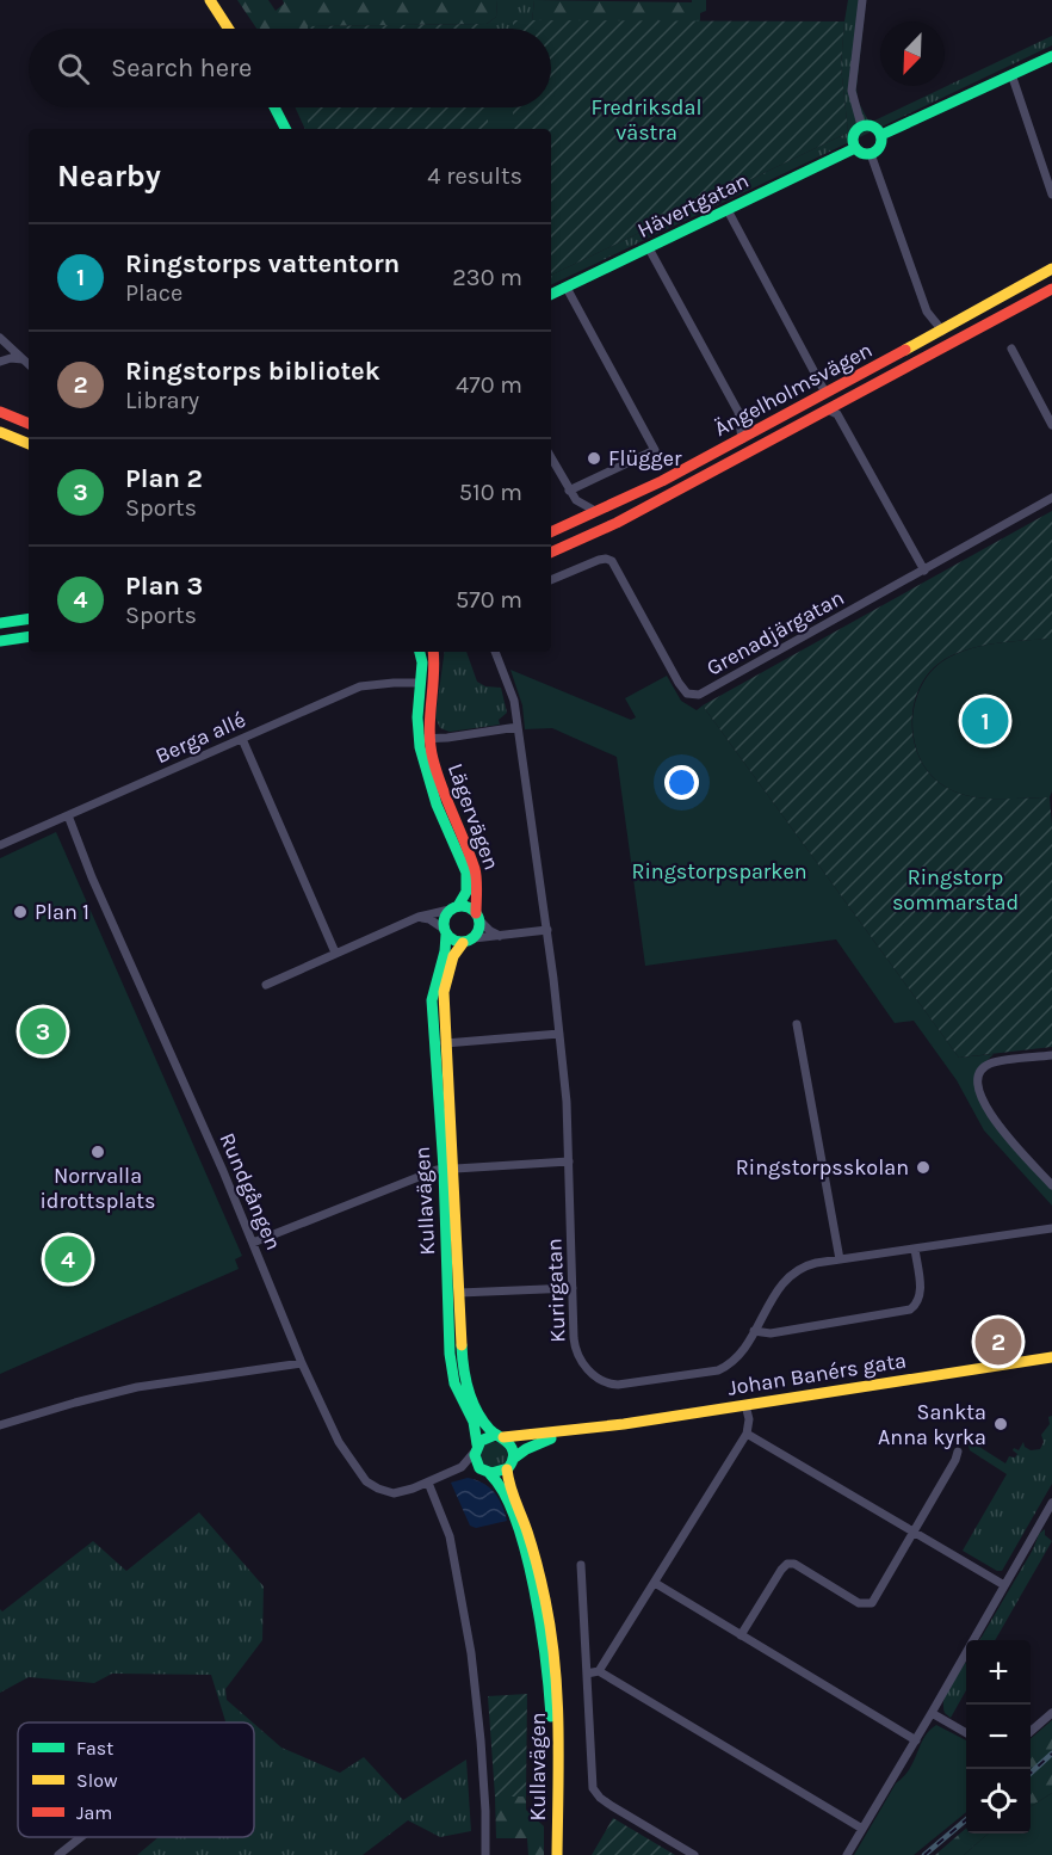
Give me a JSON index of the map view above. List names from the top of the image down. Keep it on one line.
{"streets":{"main road":["Hävertgatan","Ängelholmsvägen","Lägervägen","Kullavägen","Johan Banérs gata"],"street":["Grenadjärgatan","Berga allé","Rundgången","Kurirgatan"]},"crossings":[["Berga allé","Lägervägen"],["Berga allé","Rundgången"],["Rundgången","Kullavägen"],["Rundgången","Johan Banérs gata"],["Kullavägen","Johan Banérs gata"]],"parks":["Fredriksdal västra","Ringstorpsparken","Ringstorp sommarstad"],"places":["Flügger","Plan 1","Norrvalla idrottsplats","Ringstorpsskolan","Sankta Anna kyrka"],"legend":["Fast","Slow","Jam"],"north":"bottom left","page":{"search":"Search here","heading":["Nearby","4 results"],"list":[{"mark":"1","name":"Ringstorps vattentorn","note":"Place","value":"230 m"},{"mark":"2","name":"Ringstorps bibliotek","note":"Library","value":"470 m"},{"mark":"3","name":"Plan 2","note":"Sports","value":"510 m"},{"mark":"4","name":"Plan 3","note":"Sports","value":"570 m"}],"pins":["1","3","4","2"],"map_buttons":["+","−"]}}
